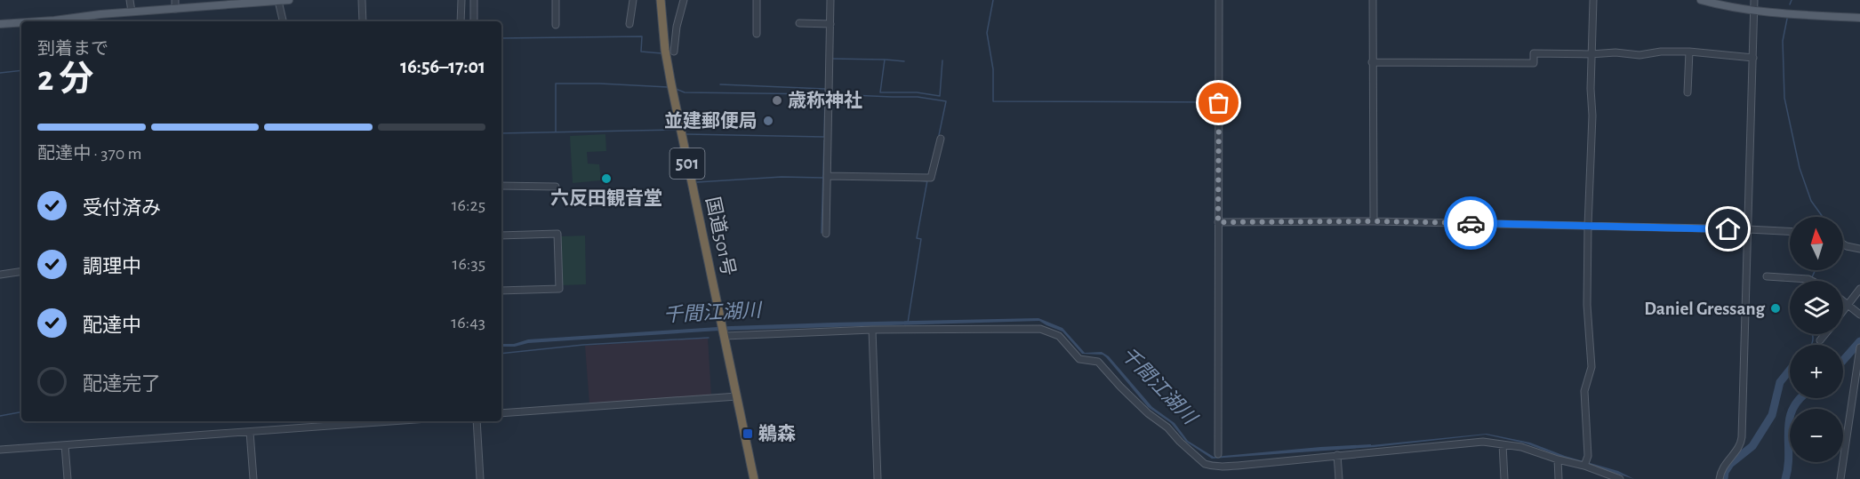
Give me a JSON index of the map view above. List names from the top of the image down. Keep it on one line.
{"streets":{"highway":["501","国道501号"]},"water":["千間江湖川"],"places":{"other":["歳称神社","並建郵便局","六反田観音堂","Daniel Gressang"],"transit":["鵜森"]},"north":"top","page":{"heading":["2 分","到着まで","16:56–17:01"],"bar":"配達中 · 370 m","list":[["受付済み","16:25"],["調理中","16:35"],["配達中","16:43"],"配達完了"],"map_buttons":["+","−"]}}
